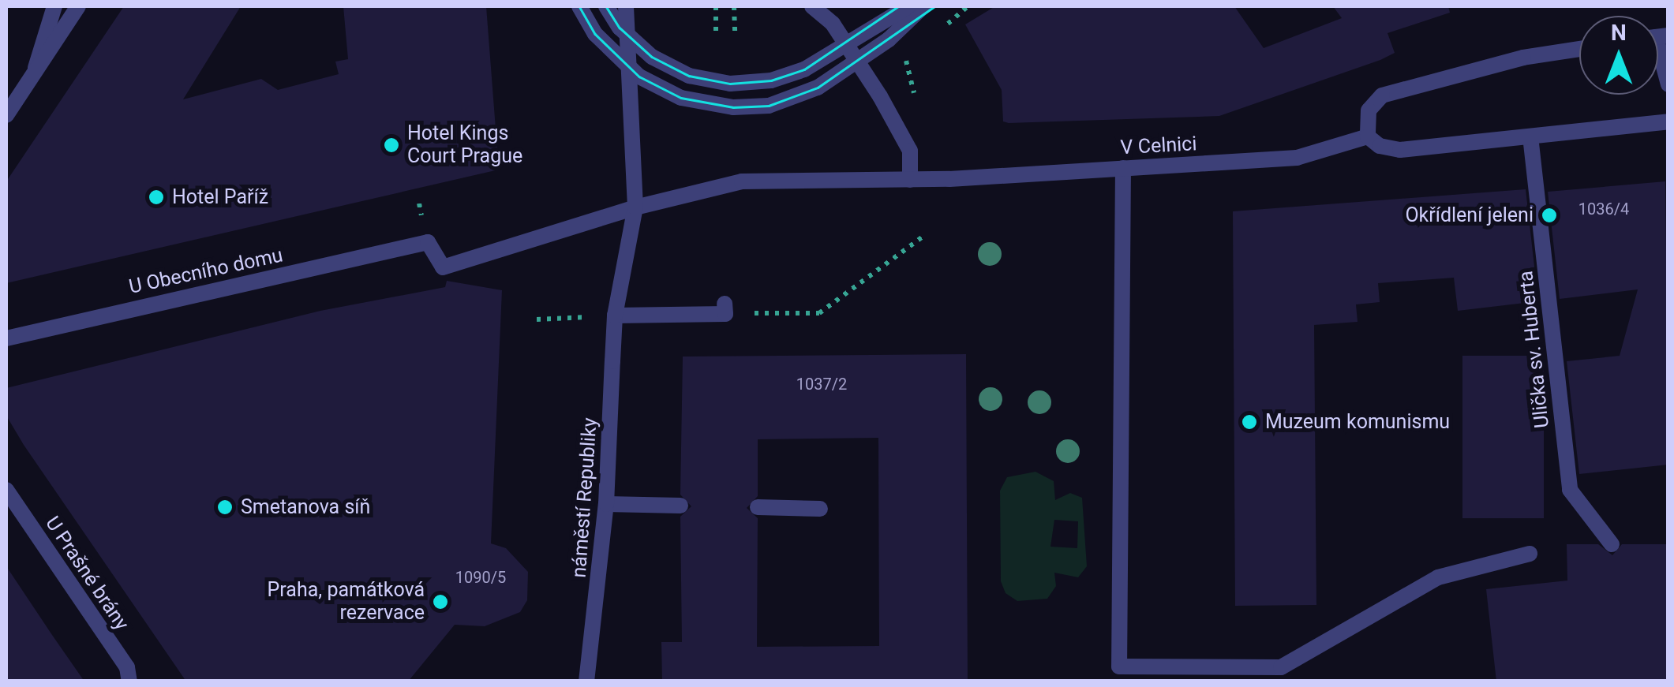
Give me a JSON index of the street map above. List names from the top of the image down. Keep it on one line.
{"streets":{"street":["V Celnici","U Obecního domu","Ulička sv. Huberta","náměstí Republiky","U Prašné brány"]},"crossings":[["U Obecního domu","náměstí Republiky"]],"places":["Hotel Kings Court Prague","Hotel Paříž","Okřídlení jeleni","Muzeum komunismu","Smetanova síň","Praha, památková rezervace"],"house_numbers":["1036/4","1037/2","1090/5"],"north":"top"}
